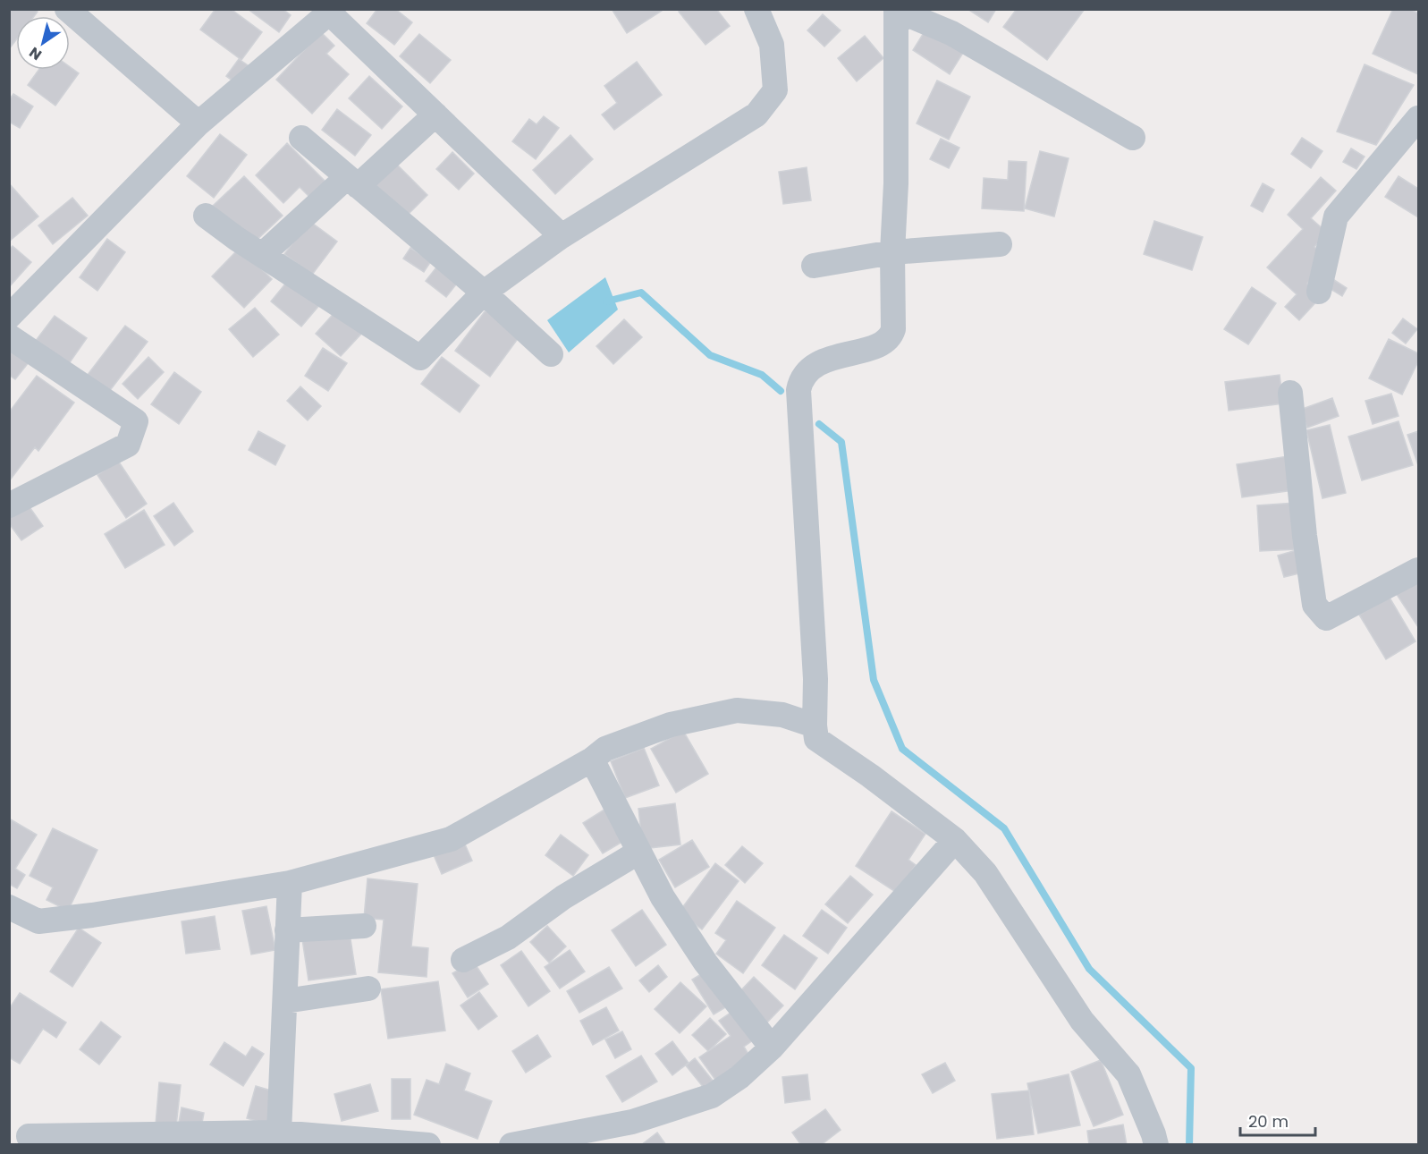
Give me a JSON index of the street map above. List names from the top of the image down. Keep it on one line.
{"scale_bar":"20 m","north":"bottom left"}
